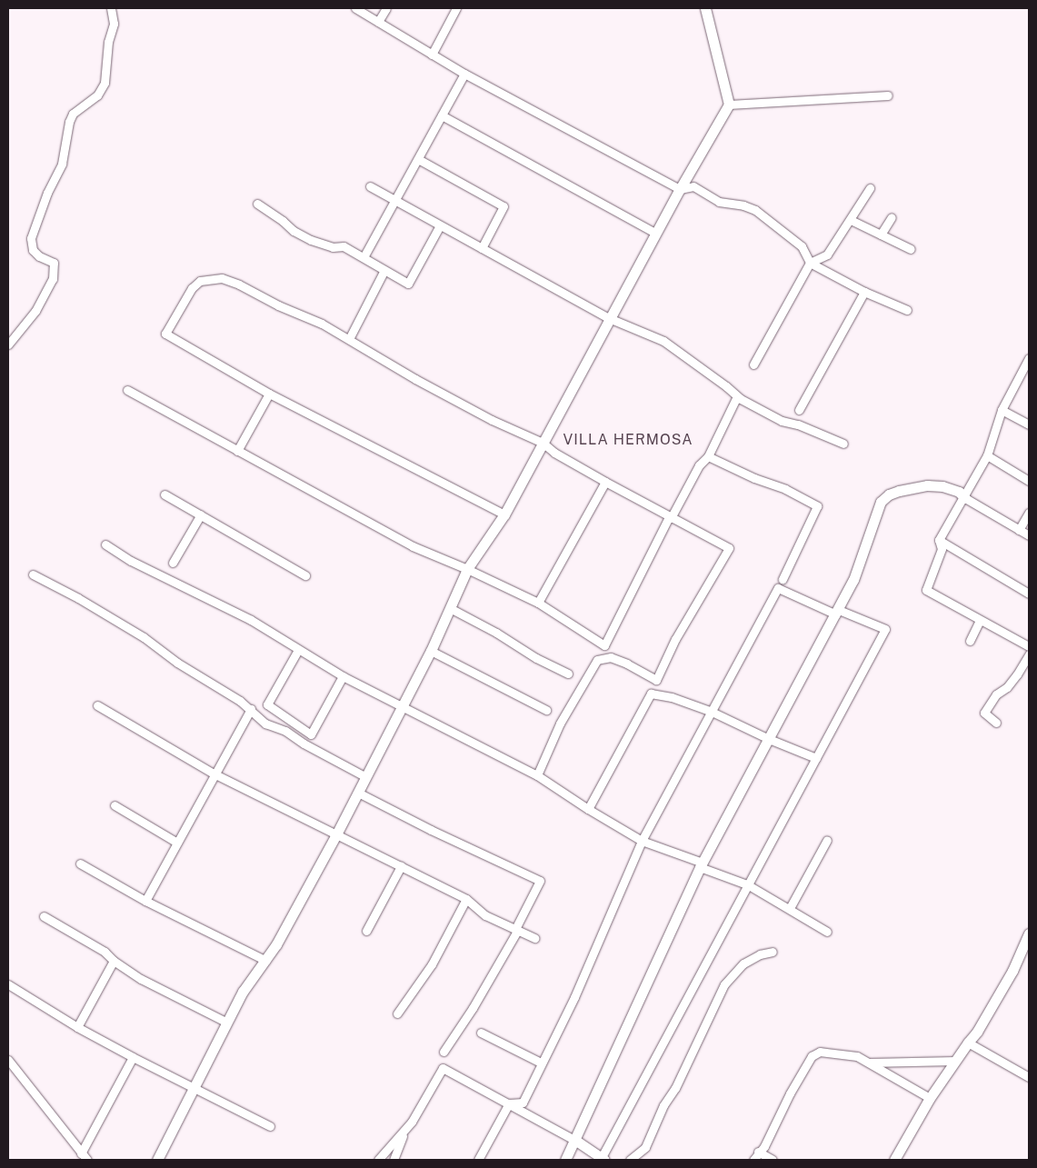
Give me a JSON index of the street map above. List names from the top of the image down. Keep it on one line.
{"districts":["VILLA HERMOSA"]}
